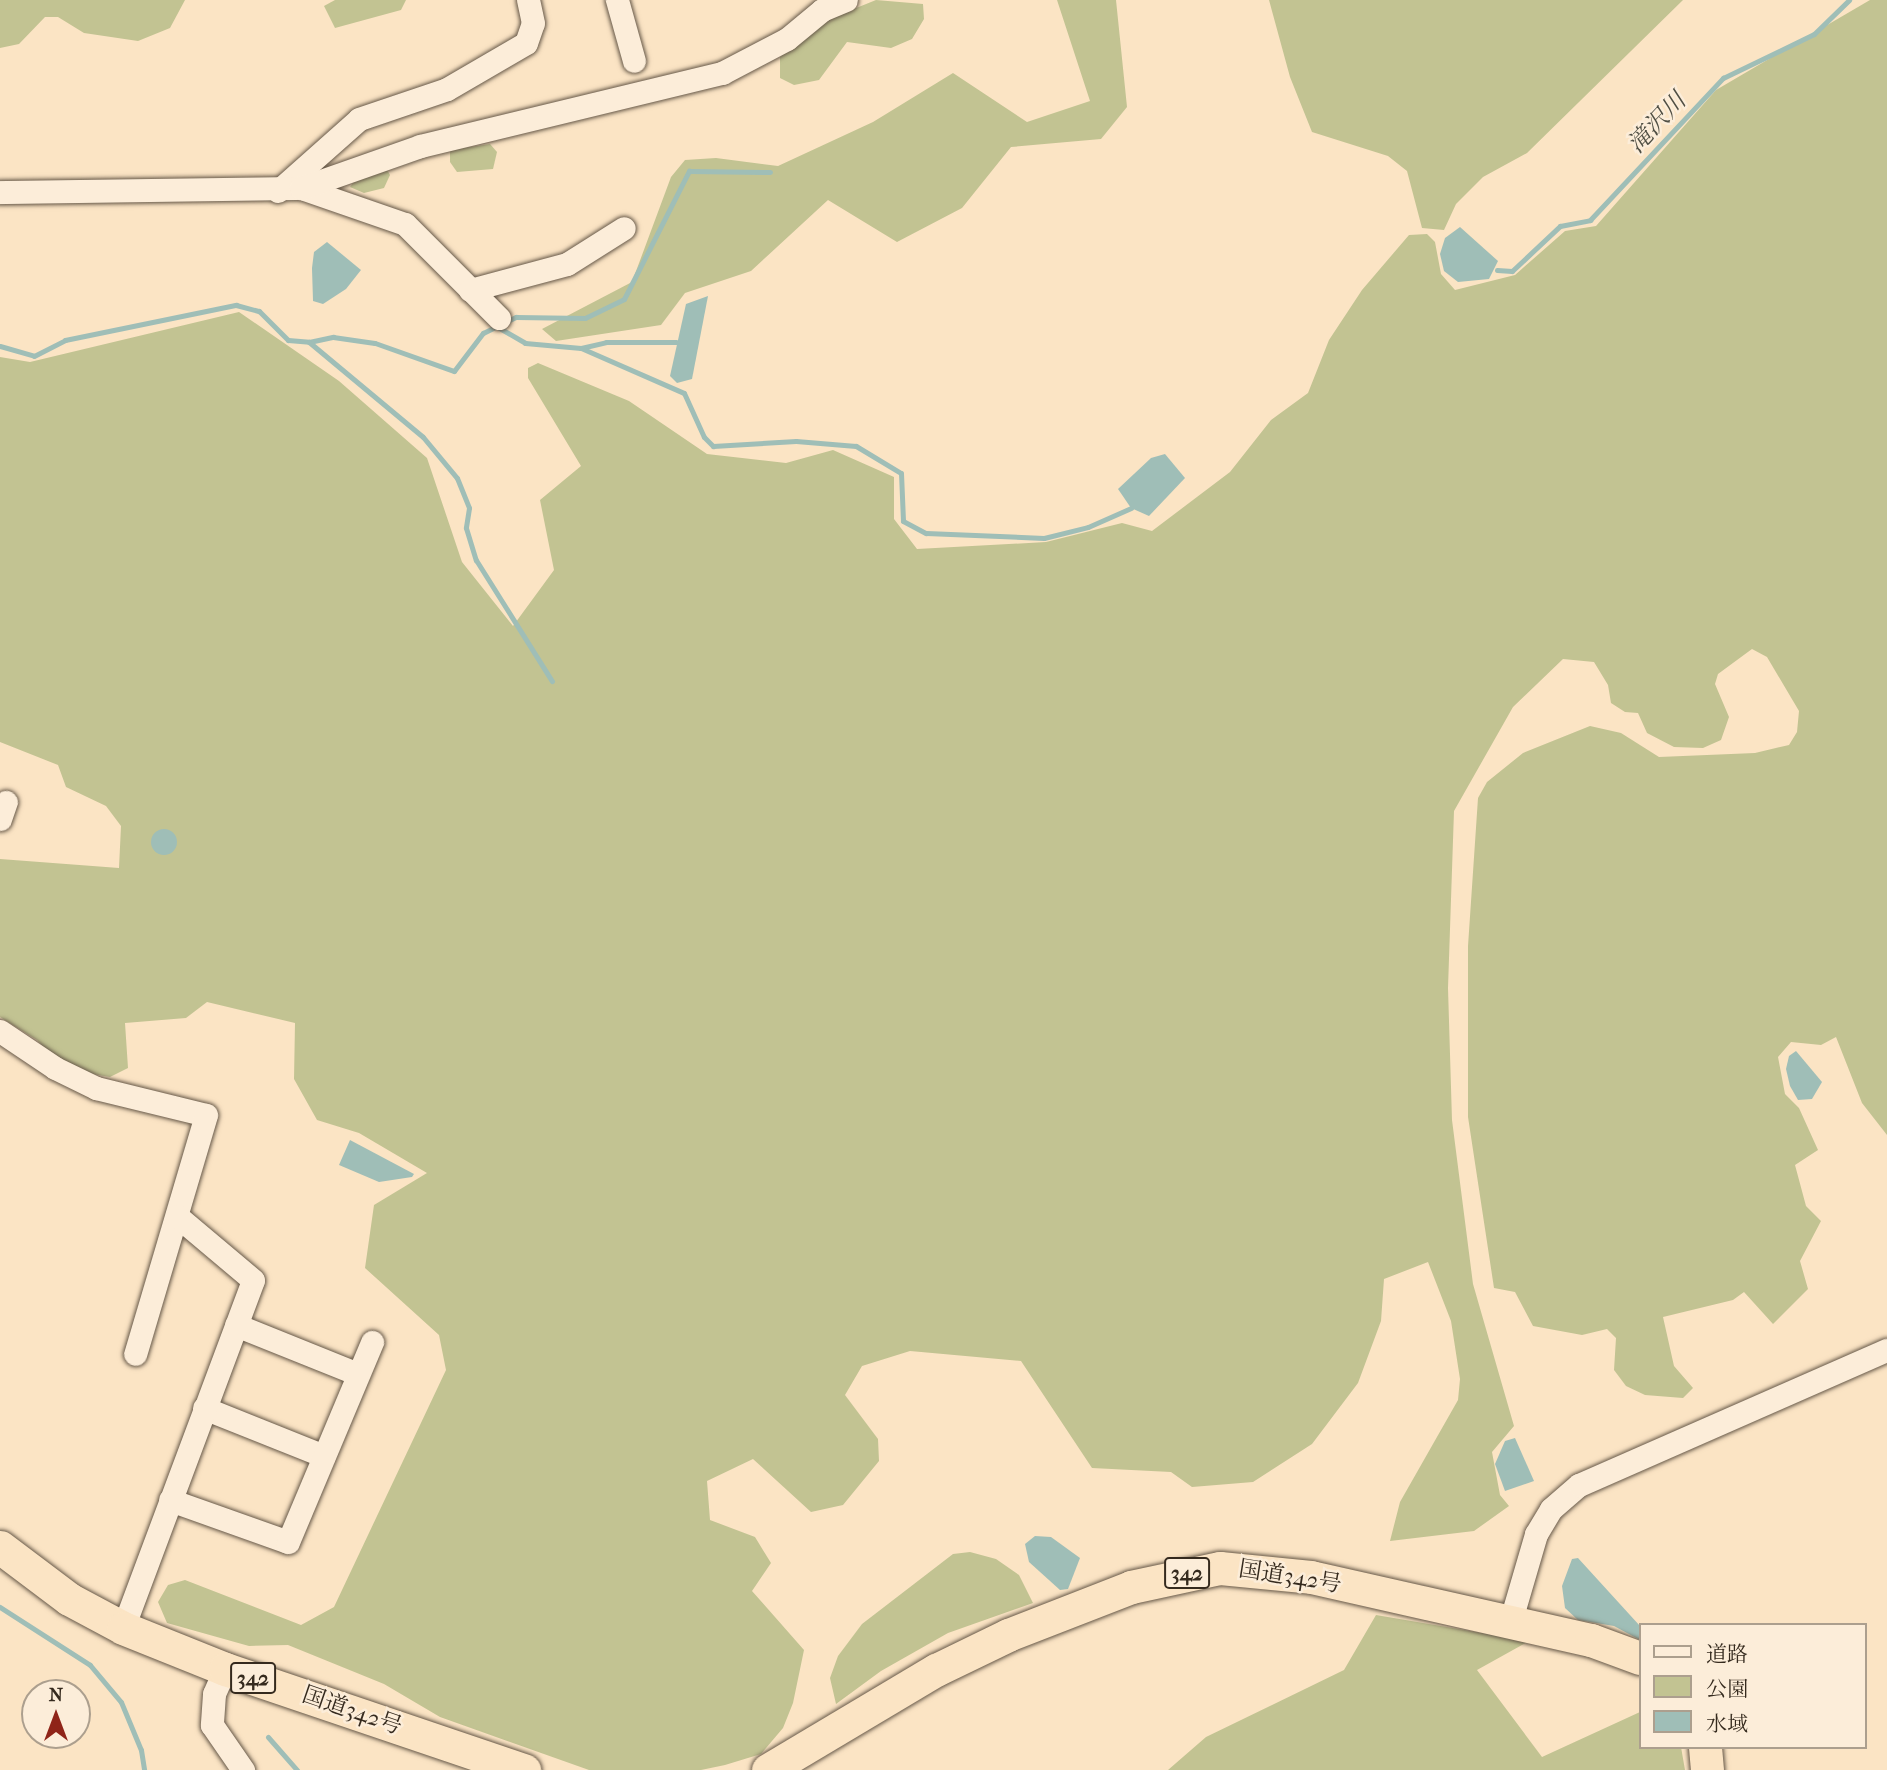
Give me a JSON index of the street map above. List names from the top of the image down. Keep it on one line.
{"streets":{"highway":["342","国道342号"]},"water":["滝沢川"],"legend":["道路","公園","水域"],"north":"top"}
